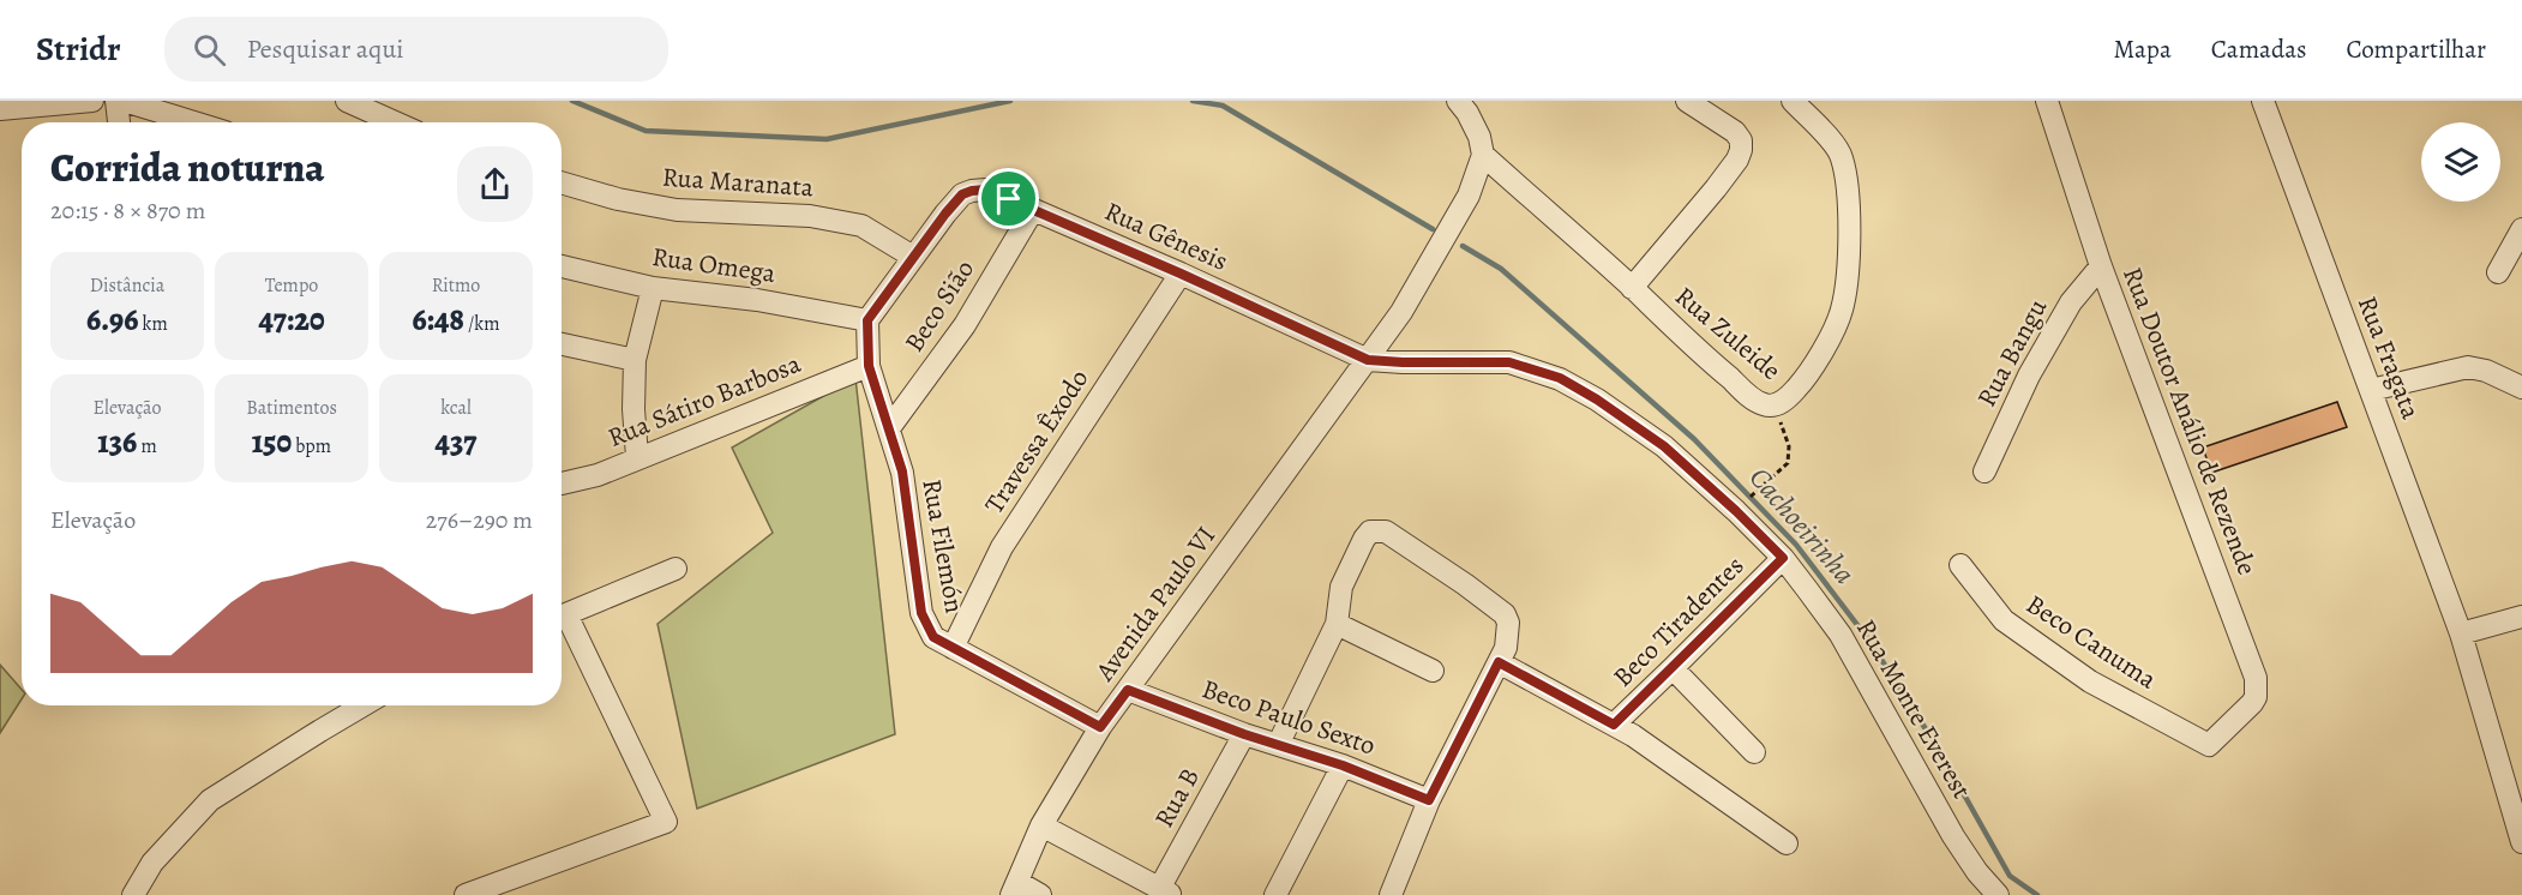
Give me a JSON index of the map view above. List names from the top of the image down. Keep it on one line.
{"streets":{"street":["Rua Maranata","Rua Gênesis","Rua Omega","Beco Sião","Rua Zuleide","Rua Bangu","Rua Fragata","Rua Sátiro Barbosa","Rua Doutor Análio de Rezende","Travessa Êxodo","Rua Filemón","Avenida Paulo VI","Beco Tiradentes","Beco Canuma","Rua Monte Everest","Beco Paulo Sexto","Rua B"]},"crossings":[["Rua Maranata","Rua Gênesis"],["Rua Gênesis","Rua Omega"],["Rua Gênesis","Beco Sião"],["Rua Gênesis","Travessa Êxodo"],["Rua Gênesis","Rua Filemón"],["Rua Gênesis","Avenida Paulo VI"],["Rua Gênesis","Rua Monte Everest"],["Rua Omega","Rua Filemón"],["Beco Sião","Rua Filemón"],["Rua Zuleide","Avenida Paulo VI"],["Rua Bangu","Rua Doutor Análio de Rezende"],["Rua Sátiro Barbosa","Rua Filemón"],["Rua Doutor Análio de Rezende","Beco Canuma"],["Travessa Êxodo","Rua Filemón"],["Rua Filemón","Avenida Paulo VI"],["Avenida Paulo VI","Rua Monte Everest"],["Avenida Paulo VI","Beco Paulo Sexto"],["Beco Tiradentes","Rua Monte Everest"],["Beco Paulo Sexto","Rua B"]],"water":["Cachoeirinha"],"page":{"header":"Stridr","search":"Pesquisar aqui","nav":["Mapa","Camadas","Compartilhar"],"heading":["Corrida noturna","20:15 · 8 × 870 m"],"stats":[["Distância","6.96 km"],["Tempo","47:20"],["Ritmo","6:48 /km"],["Elevação","136 m"],["Batimentos","150 bpm"],["kcal","437"]],"chart":["Elevação","276–290 m"]}}
